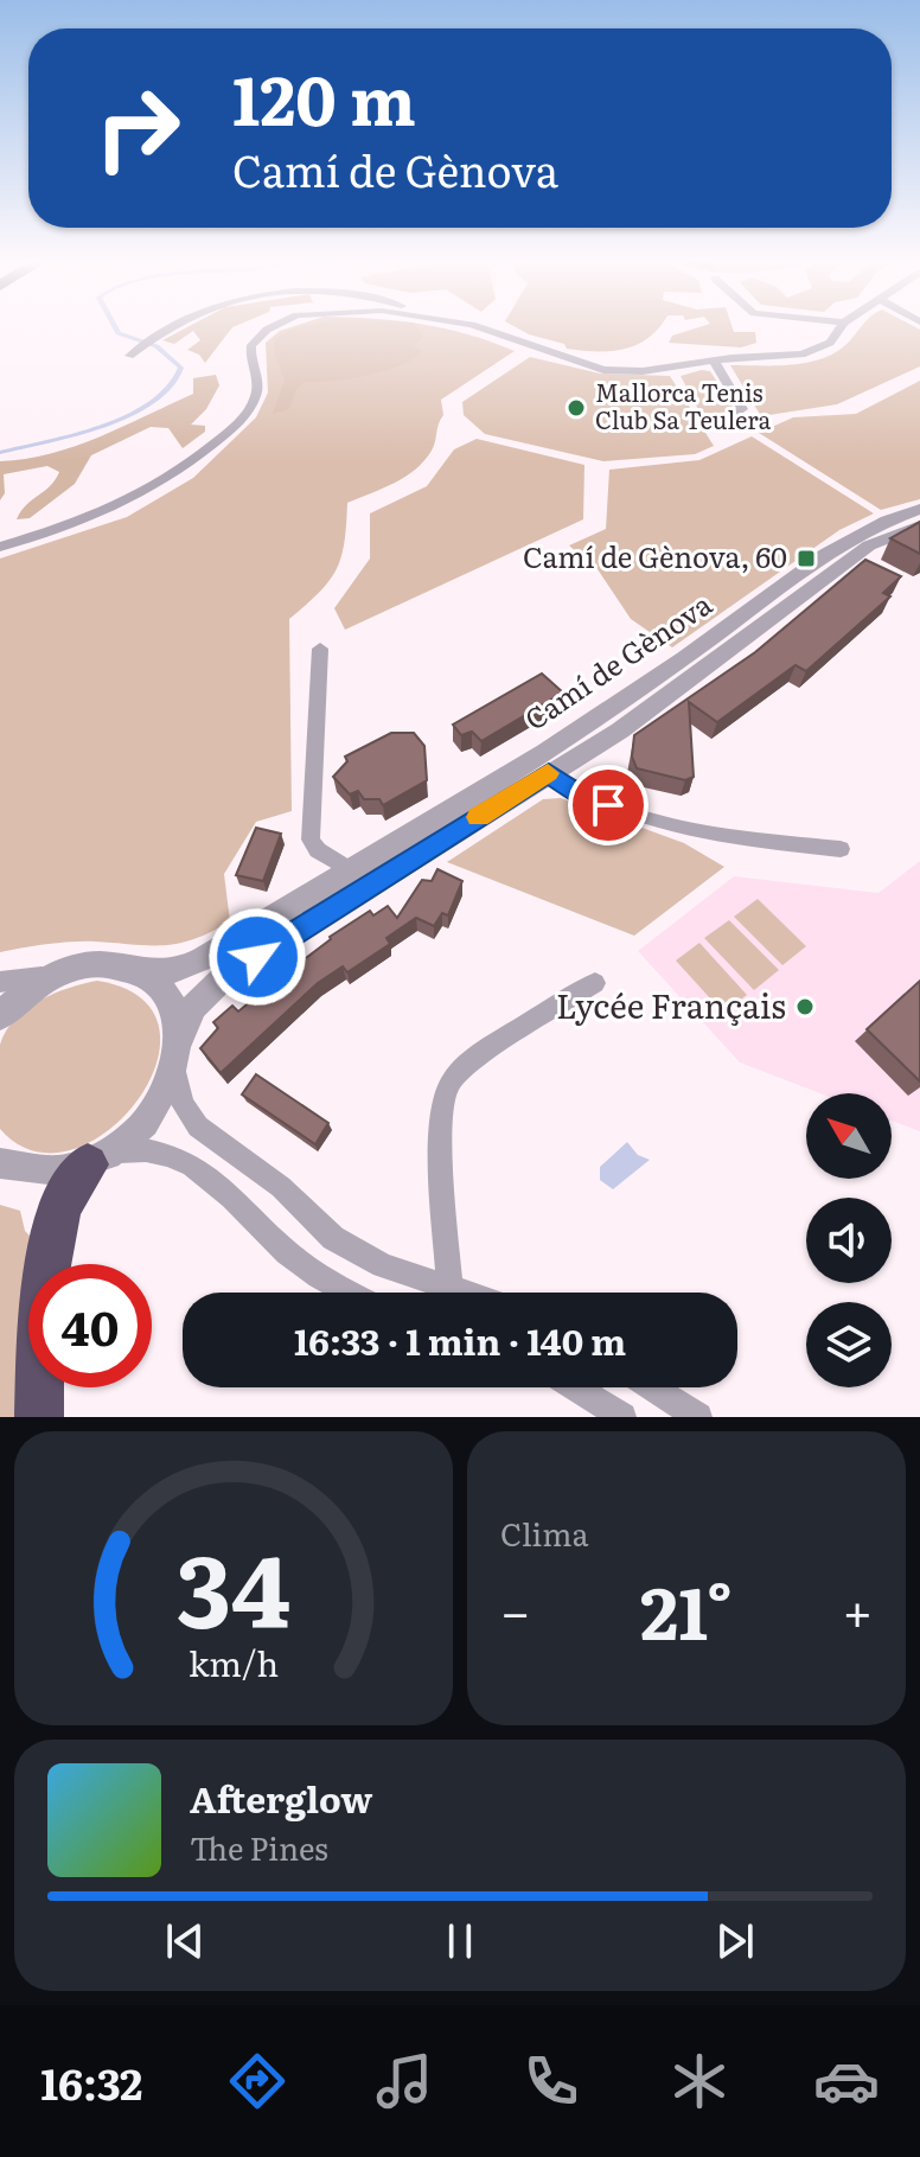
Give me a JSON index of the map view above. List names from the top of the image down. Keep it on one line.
{"streets":{"street":["Camí de Gènova"]},"places":{"other":["Mallorca Tenis Club Sa Teulera","Lycée Français"],"transit":["Camí de Gènova, 60"]},"north":"top left","page":{"turn":["120 m","Camí de Gènova"],"limit":"40","trip":"16:33 · 1 min · 140 m","tile":"Clima","heat":["−","21°","+"],"song":["Afterglow","The Pines"],"tabs":"16:32","gauge":["34","km/h"]}}
